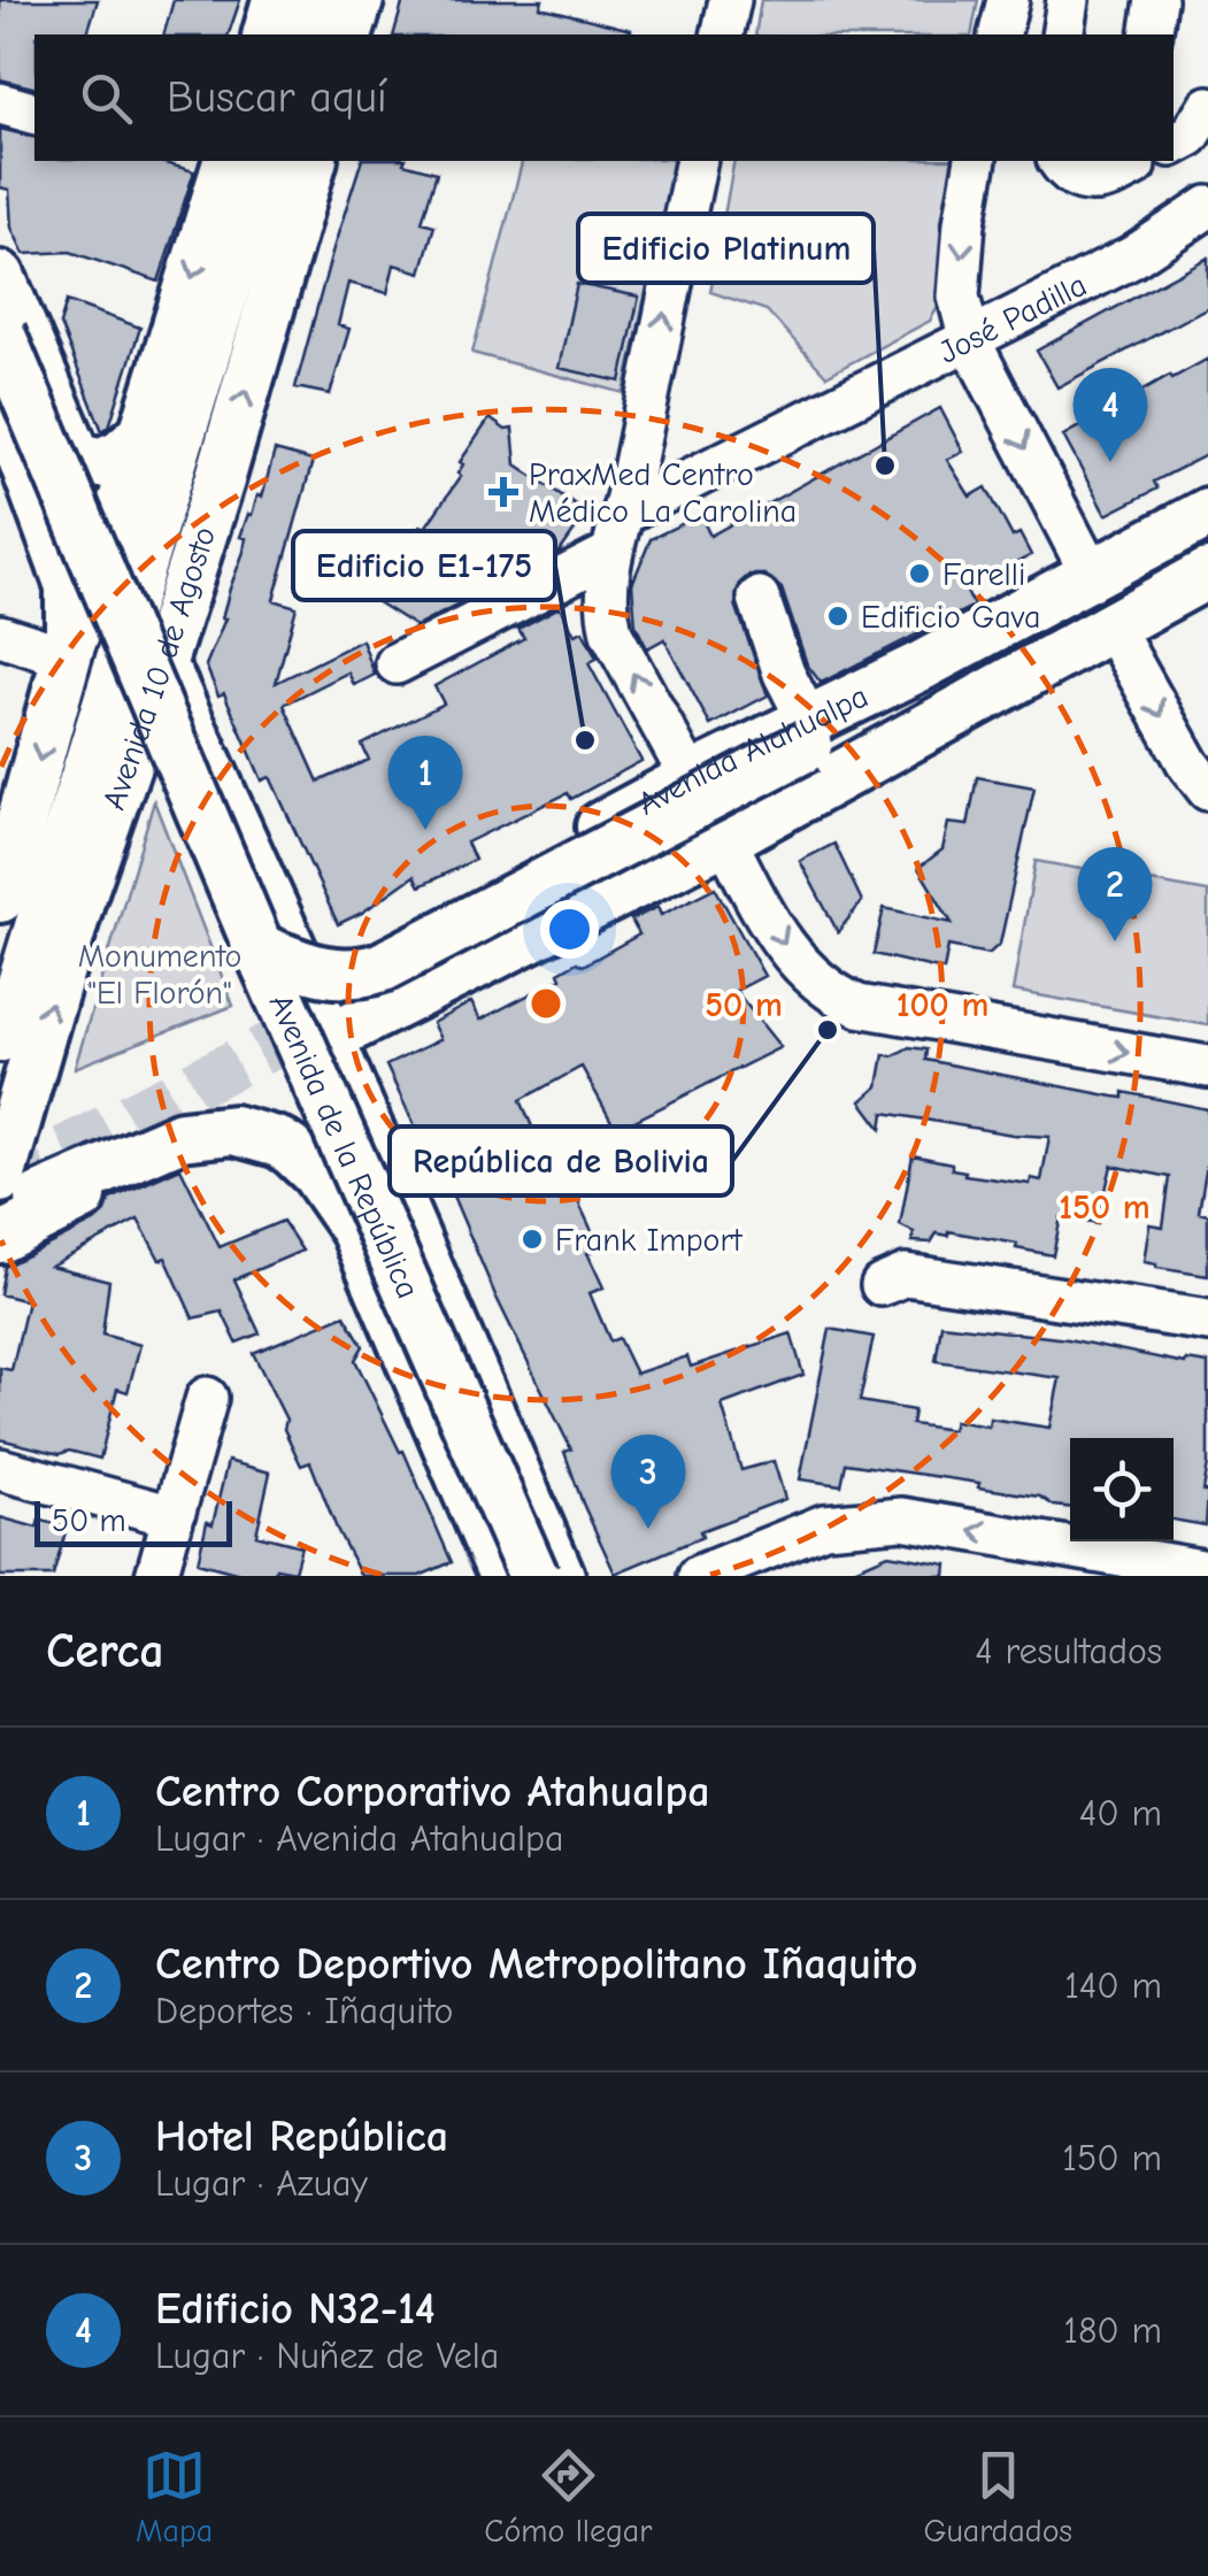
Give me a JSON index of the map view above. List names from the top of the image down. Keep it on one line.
{"streets":{"main road":["Avenida 10 de Agosto","Avenida Atahualpa","Avenida de la República"],"street":["José Padilla"]},"crossings":[["Avenida 10 de Agosto","Avenida de la República"],["Avenida Atahualpa","Avenida de la República"]],"parks":["Monumento \"El Florón\""],"places":{"other":["Edificio Platinum","Farelli","Edificio Gava","Edificio E1-175","República de Bolivia","Frank Import"],"health":["PraxMed Centro Médico La Carolina"]},"scale_bar":"50 m","page":{"search":"Buscar aquí","pins":["4","1","2","3"],"scale":"50 m","heading":["Cerca","4 resultados"],"list":[{"mark":"1","name":"Centro Corporativo Atahualpa","note":"Lugar · Avenida Atahualpa","value":"40 m"},{"mark":"2","name":"Centro Deportivo Metropolitano Iñaquito","note":"Deportes · Iñaquito","value":"140 m"},{"mark":"3","name":"Hotel República","note":"Lugar · Azuay","value":"150 m"},{"mark":"4","name":"Edificio N32-14","note":"Lugar · Nuñez de Vela","value":"180 m"}],"nav":["Mapa","Cómo llegar","Guardados"]},"rings":["50 m","100 m","150 m"]}
